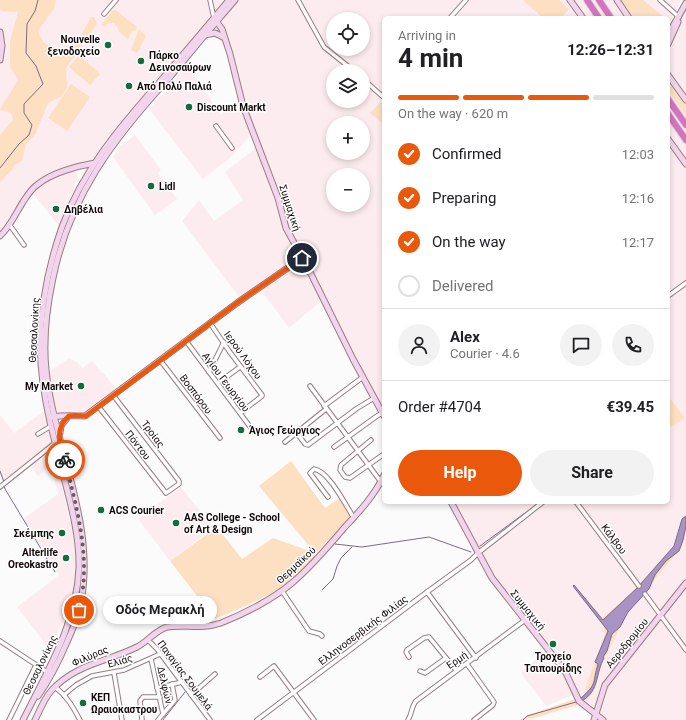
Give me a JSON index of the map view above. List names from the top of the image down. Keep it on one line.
{"streets":{"street":["Συμμαχική","Θεσσαλονίκης","Ιερού Λόχου","Αγίου Γεωργίου","Βοσπόρου","Τροίας","Πόντου","Κάλβου","Θερμαϊκού","Ελληνοσερβικής Φιλίας","Αεροδρομίου","Φιλύρας","Ερμή","Ελιάς","Παναγίας Σουμελά","Δελφών"]},"crossings":[["Συμμαχική","Θεσσαλονίκης"],["Συμμαχική","Ελληνοσερβικής Φιλίας"],["Συμμαχική","Αεροδρομίου"],["Συμμαχική","Ερμή"],["Ιερού Λόχου","Αγίου Γεωργίου"],["Τροίας","Πόντου"],["Θερμαϊκού","Φιλύρας"],["Θερμαϊκού","Παναγίας Σουμελά"],["Φιλύρας","Παναγίας Σουμελά"],["Ελιάς","Παναγίας Σουμελά"],["Ελιάς","Δελφών"]],"places":["Nouvelle ξενοδοχείο","Πάρκο Δεινοσαύρων","Από Πολύ Παλιά","Discount Markt","Lidl","Δηβέλια","My Market","Άγιος Γεώργιος","ACS Courier","AAS College - School of Art & Design","Σκέμπης","Alterlife Oreokastro","Οδός Μερακλή","Τροχείο Τσιπουρίδης","ΚΕΠ Ωραιοκαστρου"],"page":{"map_buttons":["+","−"],"heading":["4 min","Arriving in","12:26–12:31"],"panel":["Alex","Courier · 4.6","Order #4704","€39.45"],"bar":"On the way · 620 m","list":[["Confirmed","12:03"],["Preparing","12:16"],["On the way","12:17"],"Delivered"],"buttons":["Help","Share"],"bubble":"Οδός Μερακλή"}}
